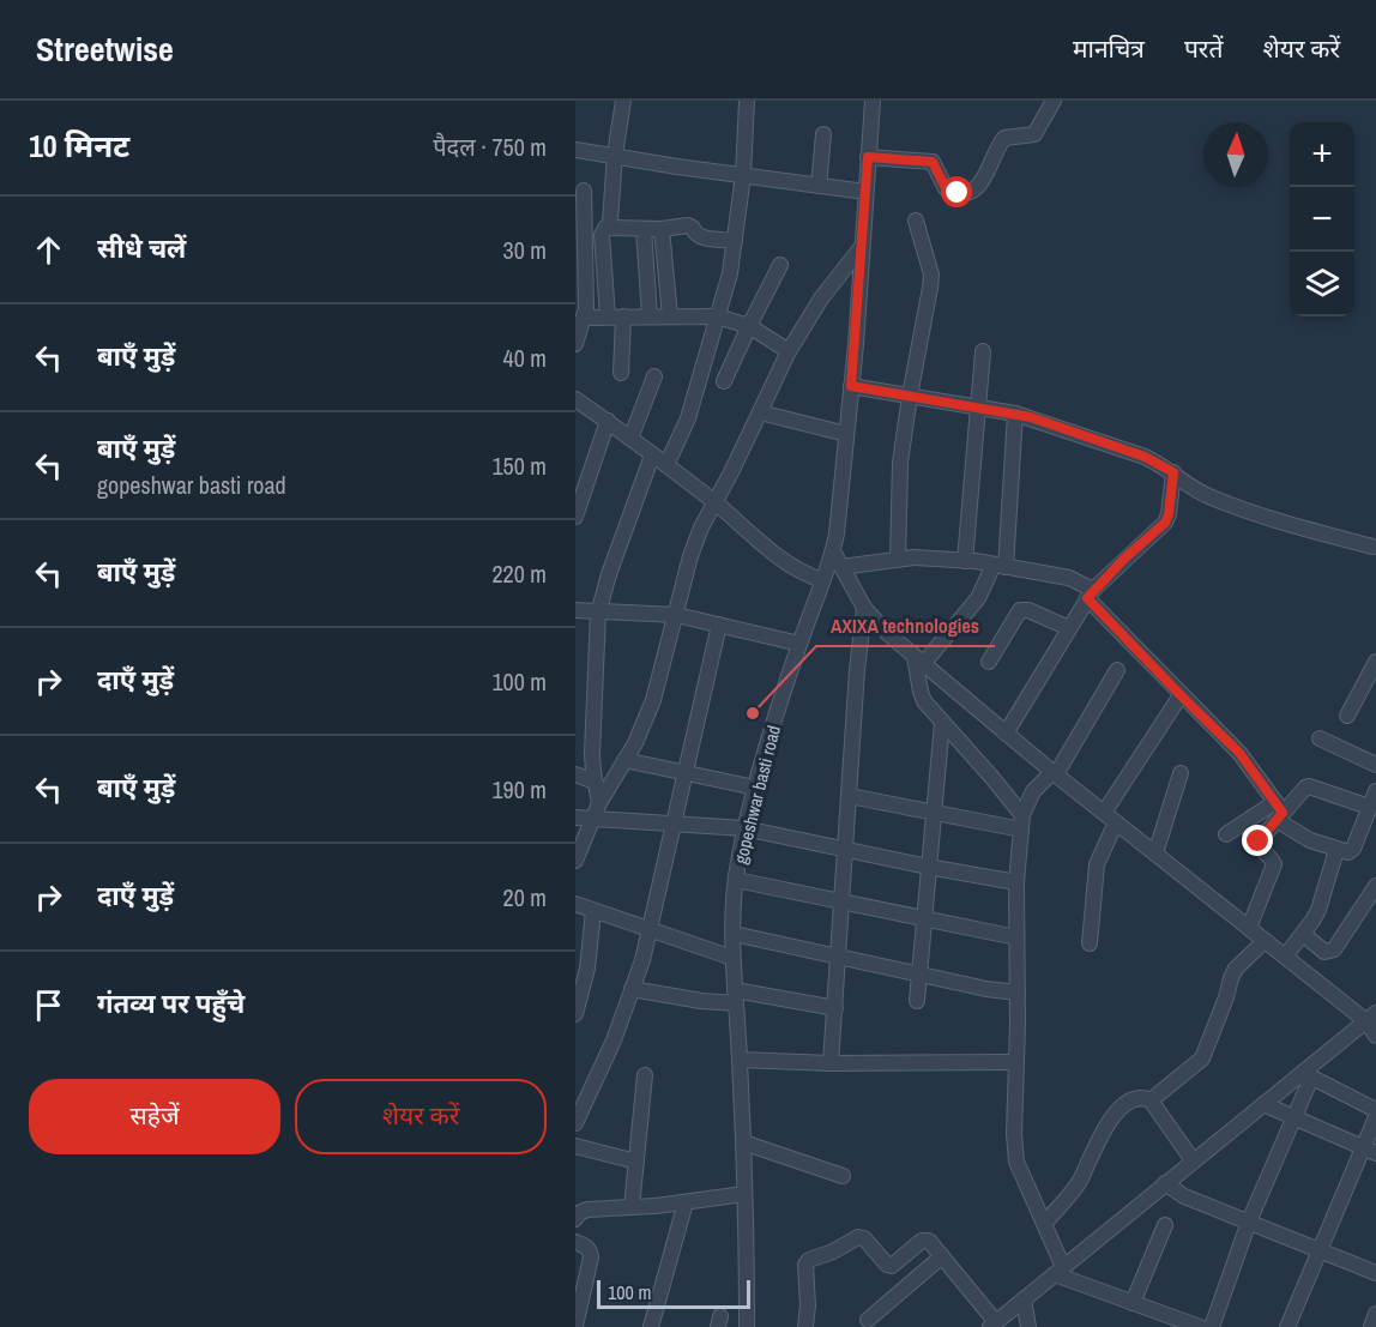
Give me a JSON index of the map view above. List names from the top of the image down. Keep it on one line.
{"streets":{"street":["gopeshwar basti road"]},"places":["AXIXA technologies"],"scale_bar":"100 m","north":"top","page":{"header":"Streetwise","nav":["मानचित्र","परतें","शेयर करें"],"heading":["10 मिनट","पैदल · 750 m"],"map_buttons":["+","−"],"list":[["सीधे चलें","30 m"],["बाएँ मुड़ें","40 m"],["बाएँ मुड़ें","gopeshwar basti road","150 m"],["बाएँ मुड़ें","220 m"],["दाएँ मुड़ें","100 m"],["बाएँ मुड़ें","190 m"],["दाएँ मुड़ें","20 m"],"गंतव्य पर पहुँचे"],"buttons":["सहेजें","शेयर करें"],"scale":"100 m"}}
